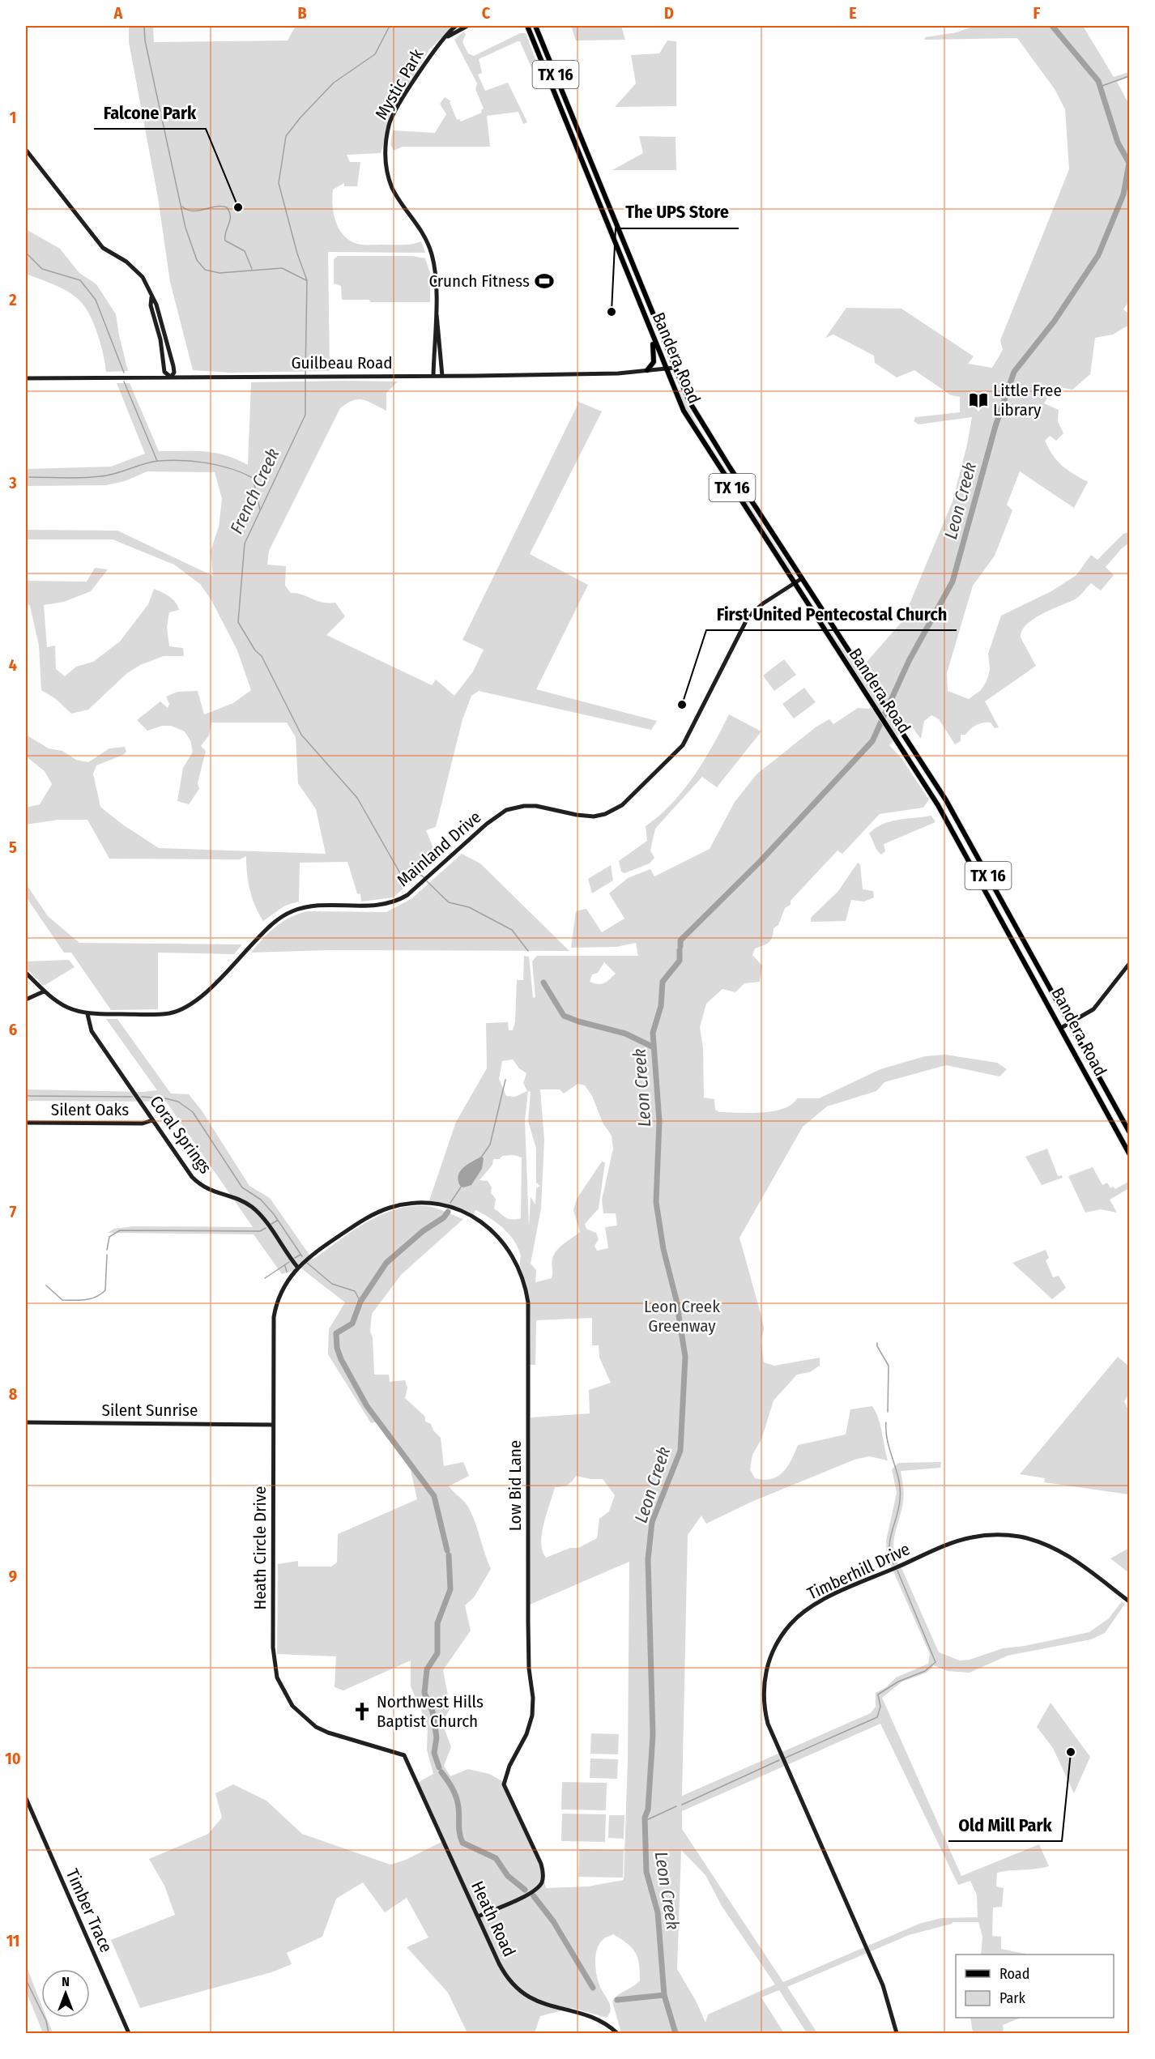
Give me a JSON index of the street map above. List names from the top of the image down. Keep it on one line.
{"streets":{"main road":["TX 16","Bandera Road"],"street":["Mystic Park","Guilbeau Road","Mainland Drive","Silent Oaks","Coral Springs","Silent Sunrise","Low Bid Lane","Heath Circle Drive","Timberhill Drive","Timber Trace","Heath Road"]},"crossings":[["Mystic Park","Guilbeau Road"],["Bandera Road","Guilbeau Road"],["Bandera Road","Mainland Drive"],["Mainland Drive","Coral Springs"],["Silent Oaks","Coral Springs"],["Coral Springs","Low Bid Lane"],["Coral Springs","Heath Circle Drive"],["Silent Sunrise","Heath Circle Drive"],["Low Bid Lane","Heath Circle Drive"],["Low Bid Lane","Heath Road"],["Heath Circle Drive","Heath Road"]],"water":["French Creek","Leon Creek"],"parks":["Leon Creek Greenway"],"places":{"other":["Falcone Park","The UPS Store","First United Pentecostal Church","Old Mill Park"],"sports":["Crunch Fitness"],"library":["Little Free Library"],"church":["Northwest Hills Baptist Church"]},"legend":["Road","Park"],"north":"top","grid":{"columns":["A","B","C","D","E","F"],"rows":["1","2","3","4","5","6","7","8","9","10","11"]}}
